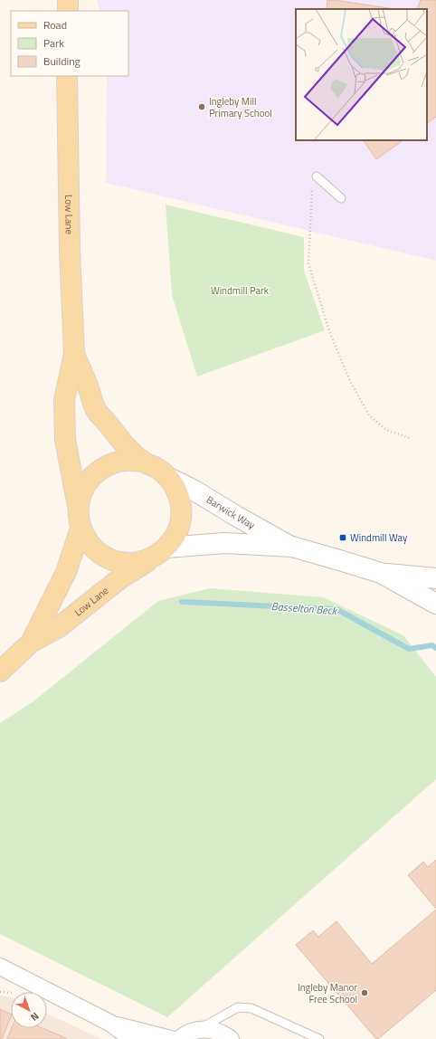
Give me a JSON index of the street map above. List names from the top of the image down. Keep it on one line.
{"streets":{"main road":["Low Lane"],"street":["Barwick Way"]},"crossings":[["Low Lane","Barwick Way"]],"water":["Basselton Beck"],"parks":["Windmill Park"],"places":{"other":["Ingleby Mill Primary School","Ingleby Manor Free School"],"transit":["Windmill Way"]},"legend":["Road","Park","Building"],"north":"bottom right"}
